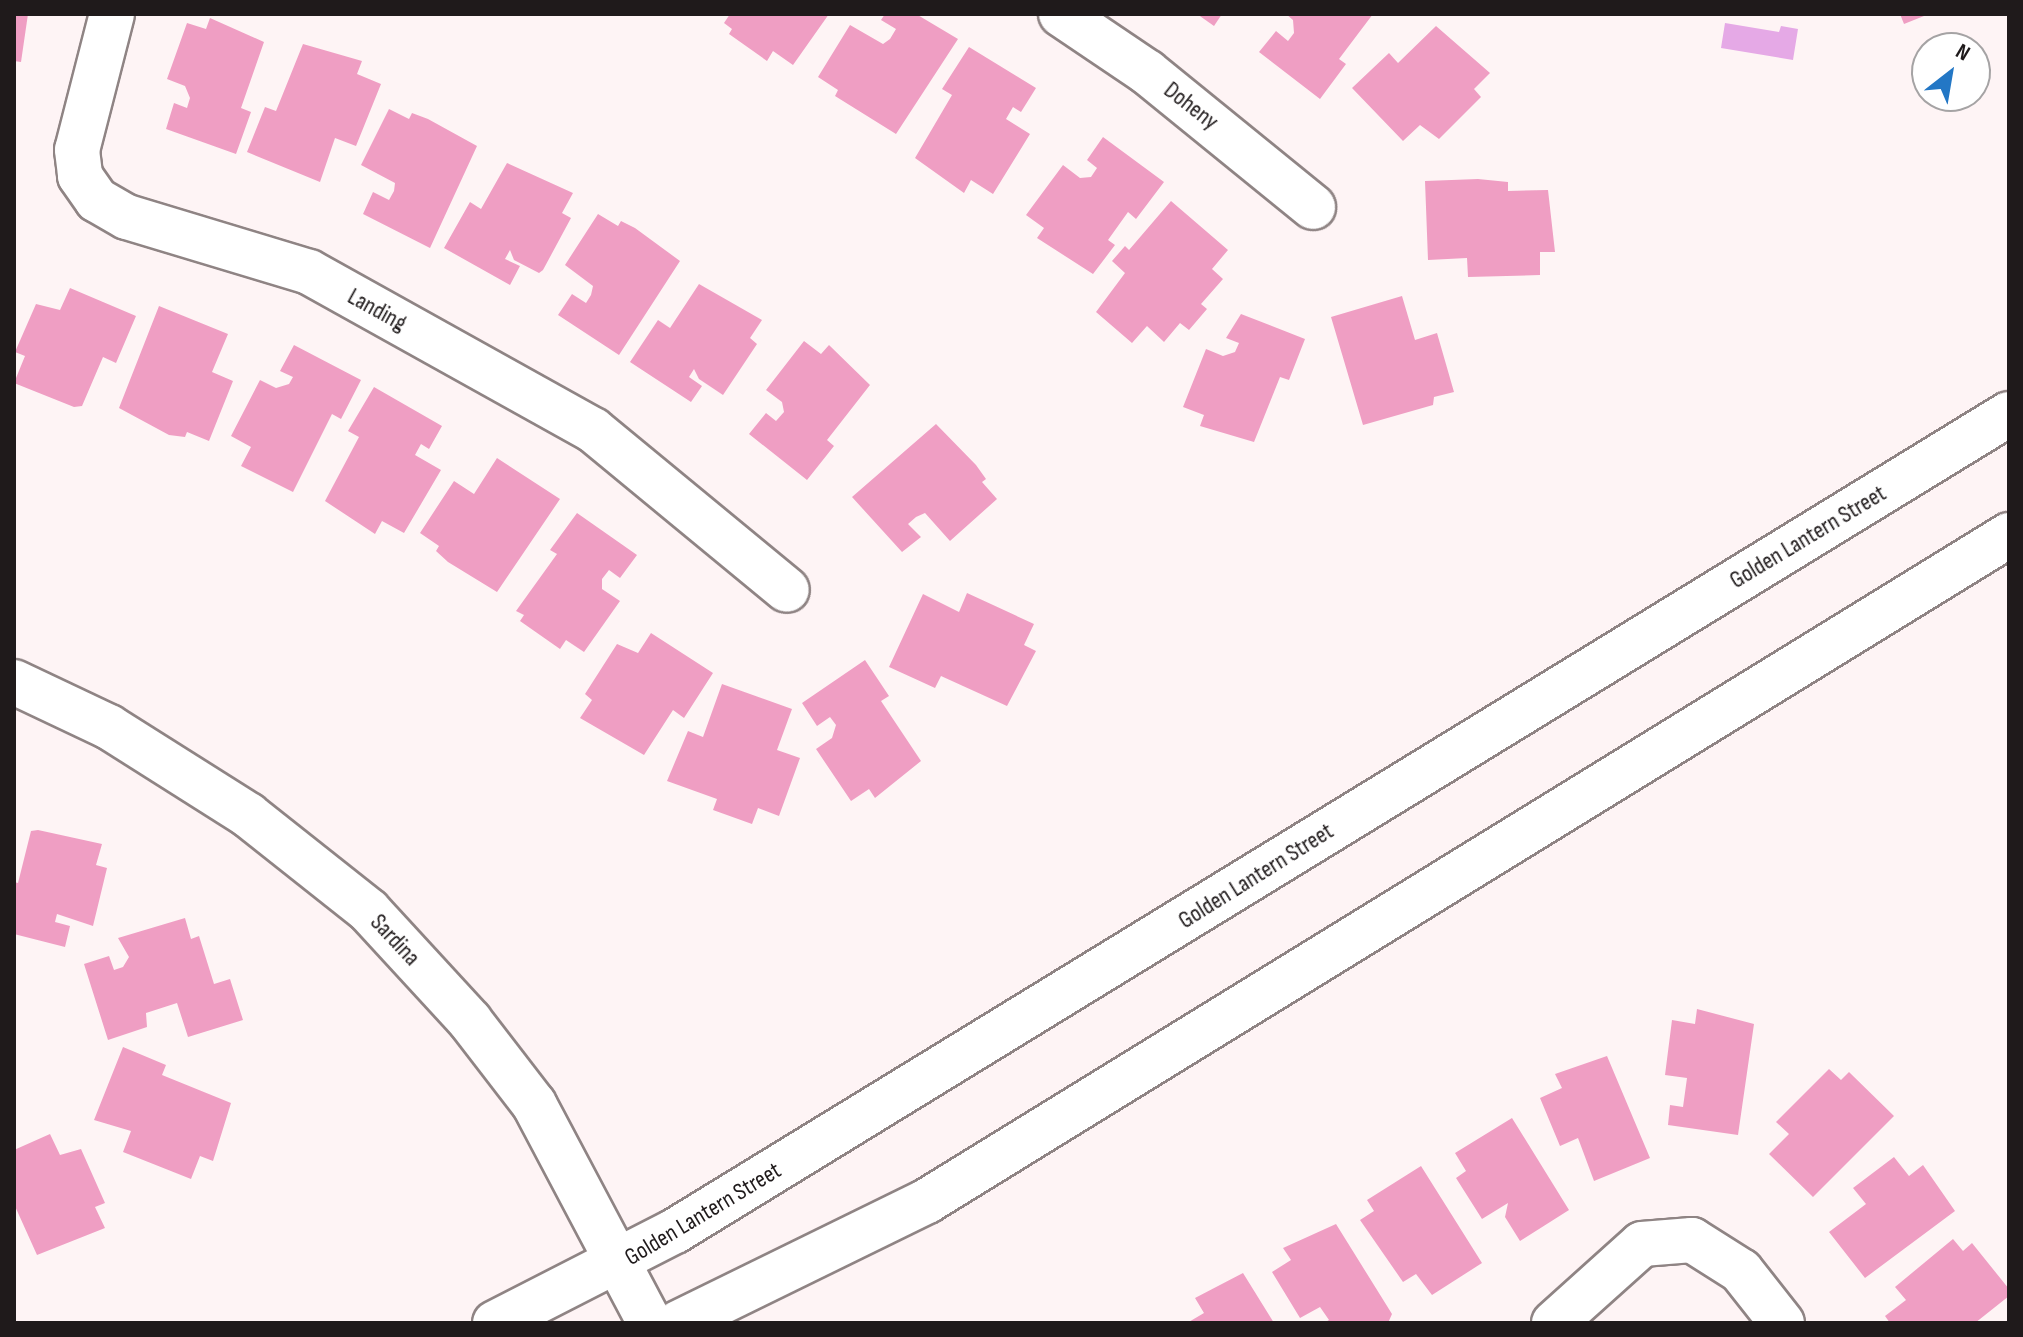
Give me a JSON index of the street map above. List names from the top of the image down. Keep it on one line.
{"streets":{"main road":["Doheny","Landing","Golden Lantern Street","Sardina"]},"crossings":[["Golden Lantern Street","Sardina"]],"north":"top right"}
